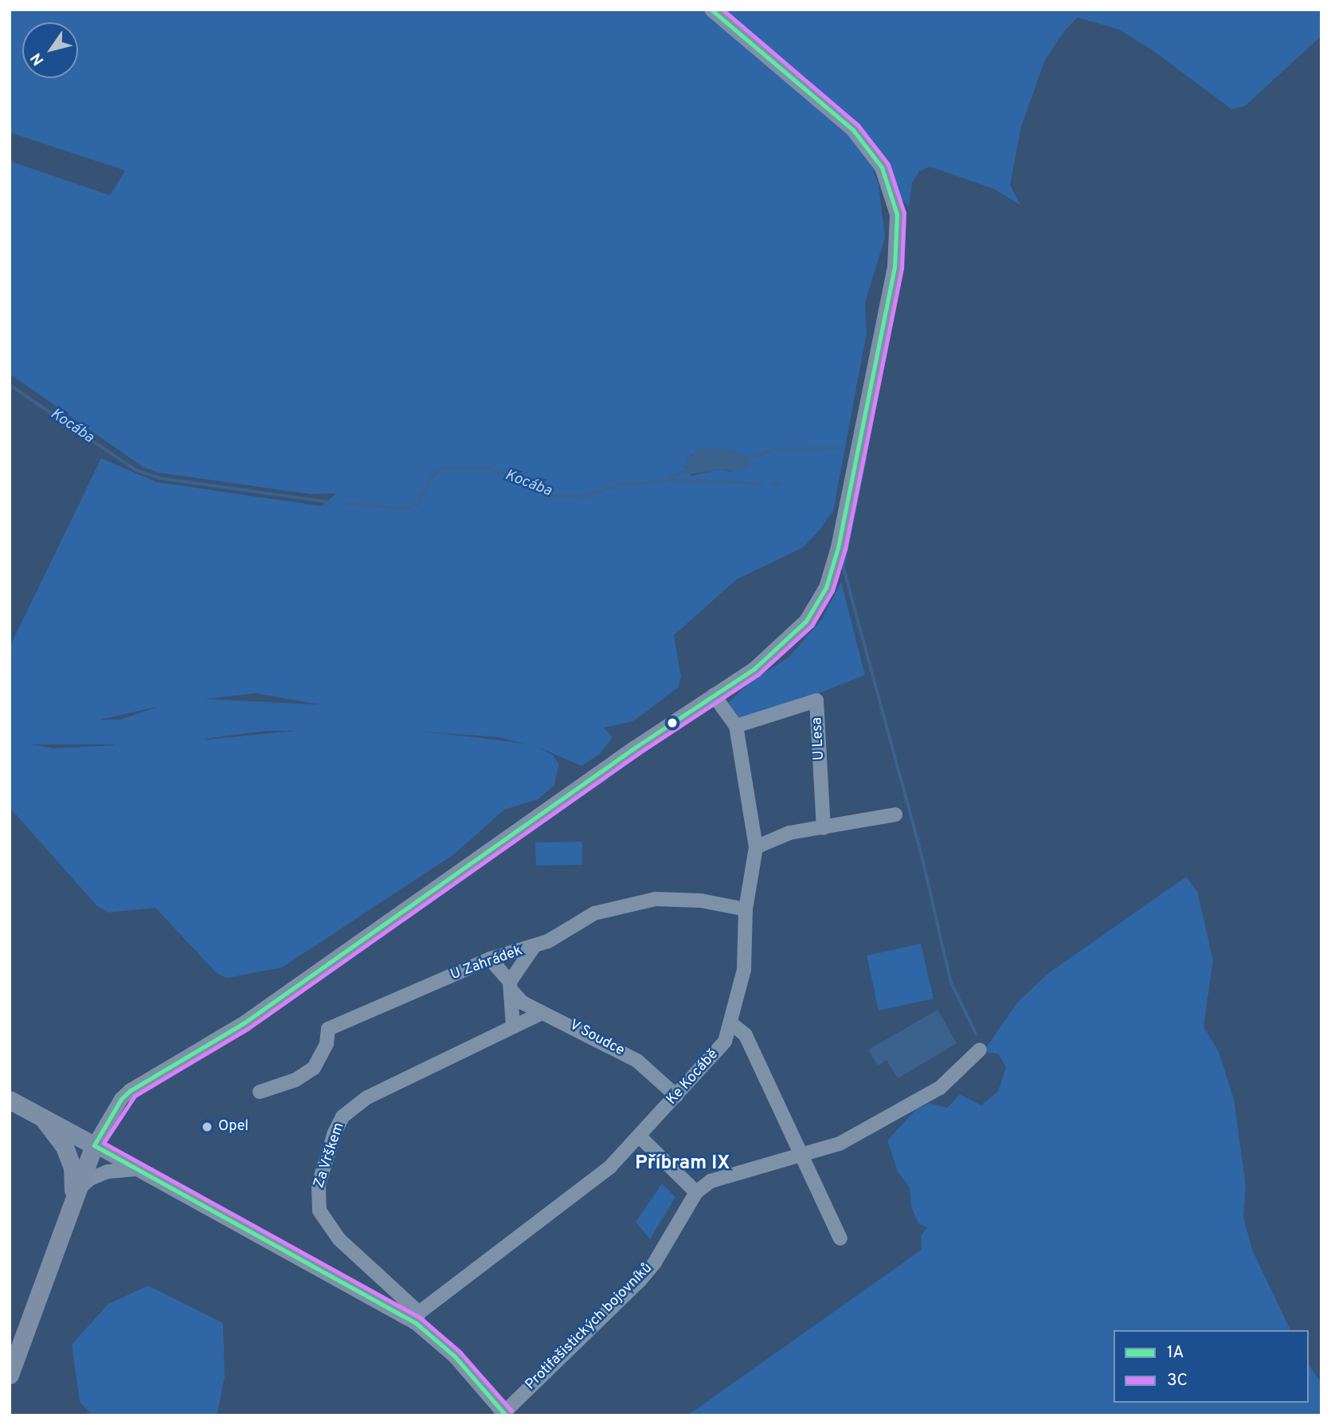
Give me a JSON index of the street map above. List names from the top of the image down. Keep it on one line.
{"streets":{"street":["U Lesa","U Zahrádek","V Soudce","Ke Kocábě","Za Vrškem","Protifašistických bojovníků"]},"crossings":[["U Lesa","Ke Kocábě"],["U Zahrádek","V Soudce"],["U Zahrádek","Ke Kocábě"],["V Soudce","Ke Kocábě"],["V Soudce","Za Vrškem"],["Ke Kocábě","Za Vrškem"]],"districts":["Příbram IX"],"water":["Kocába"],"places":["Opel"],"lines":["transit line 1A","transit line 3C"],"legend":["1A","3C"],"north":"bottom left"}
